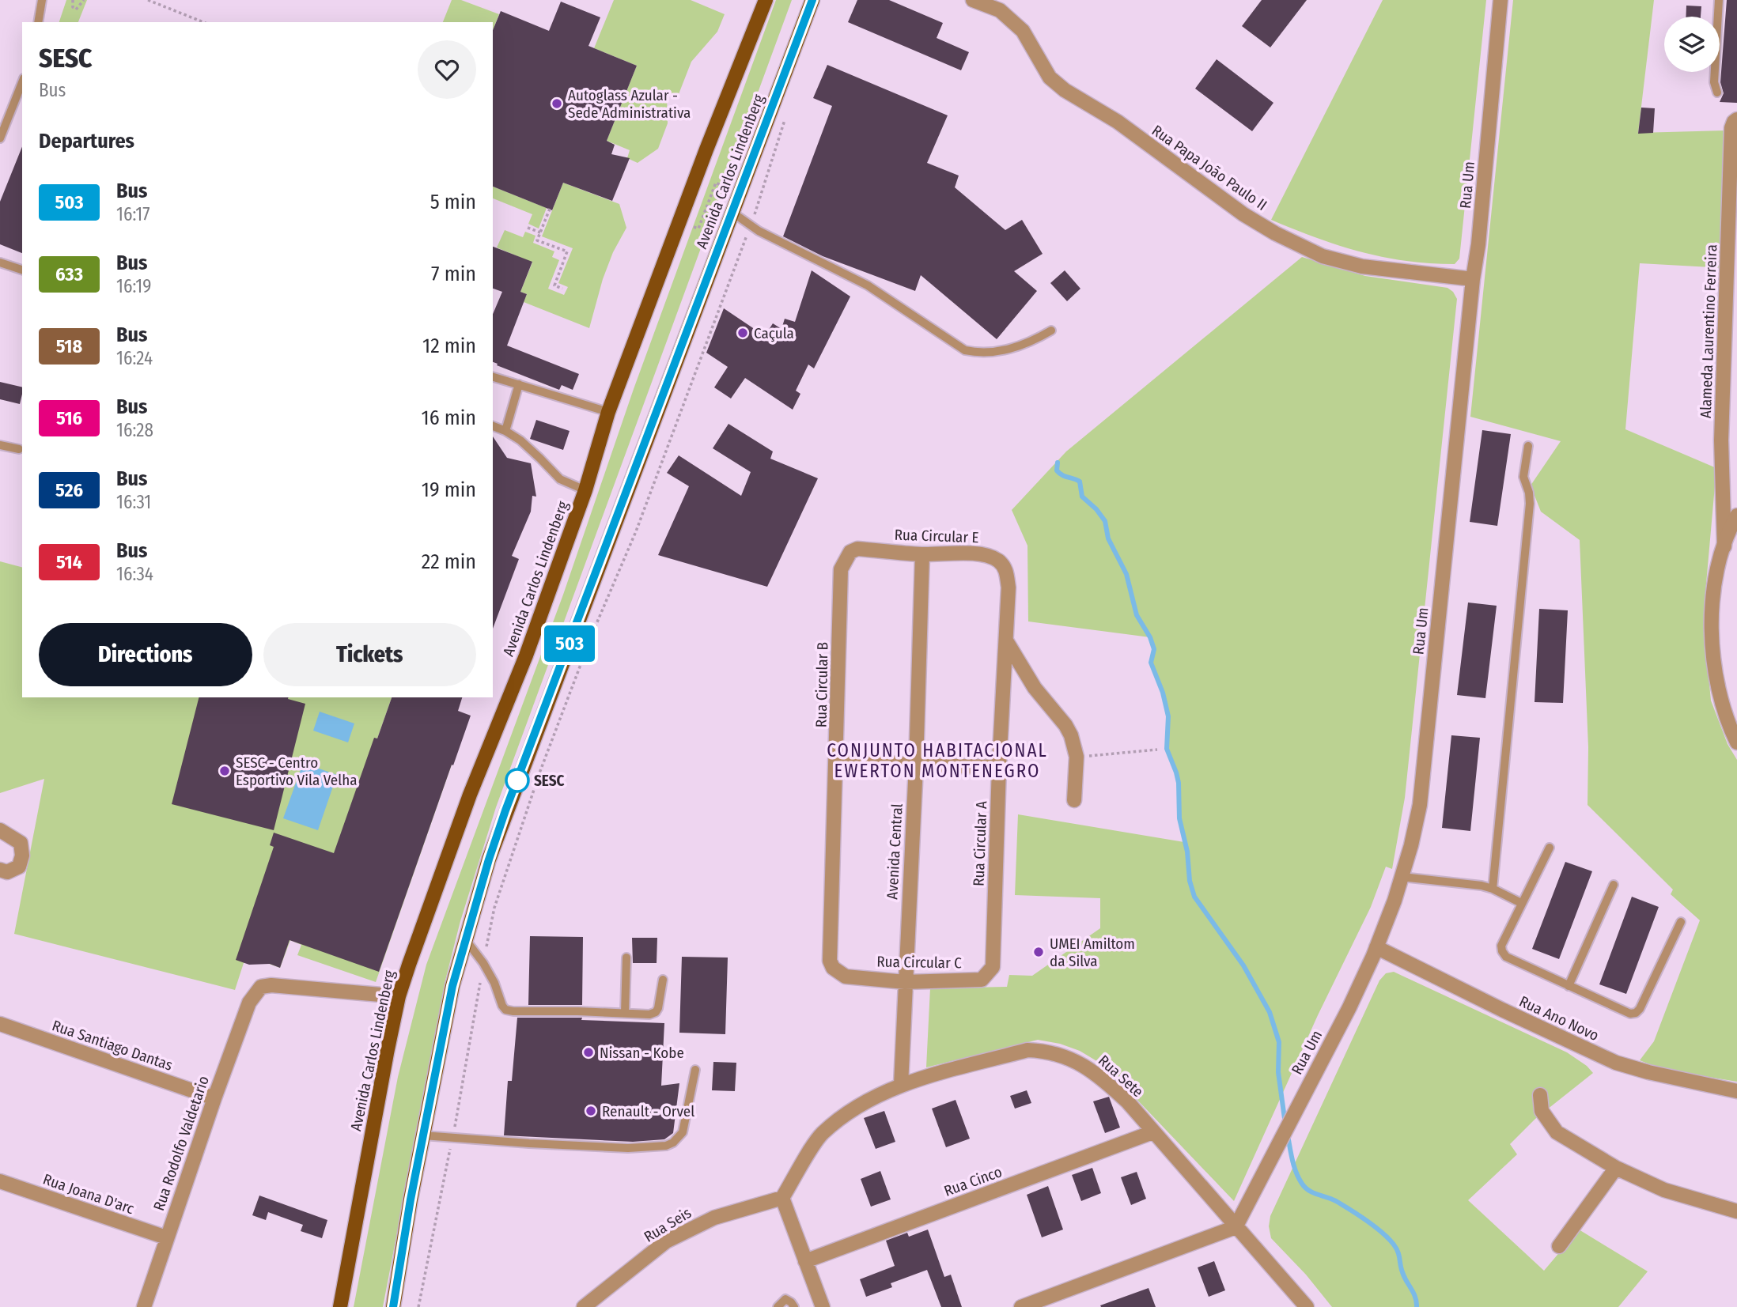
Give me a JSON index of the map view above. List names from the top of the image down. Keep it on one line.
{"streets":{"main road":["Avenida Carlos Lindenberg"],"street":["Rua Papa João Paulo II","Rua Um","Alameda Laurentino Ferreira","Rua Circular E","Rua Circular B","Rua Circular A","Avenida Central","Rua Circular C","Rua Ano Novo","Rua Santiago Dantas","Rua Sete","Rua Rodolfo Valdetario","Rua Cinco","Rua Joana D'arc","Rua Seis"]},"crossings":[["Rua Papa João Paulo II","Rua Um"],["Avenida Carlos Lindenberg","Rua Rodolfo Valdetario"],["Rua Um","Rua Ano Novo"],["Rua Um","Rua Sete"],["Rua Circular E","Rua Circular B"],["Rua Circular E","Rua Circular A"],["Rua Circular E","Avenida Central"],["Rua Circular B","Rua Circular C"],["Rua Circular A","Rua Circular C"],["Avenida Central","Rua Circular C"],["Avenida Central","Rua Sete"],["Rua Santiago Dantas","Rua Rodolfo Valdetario"],["Rua Sete","Rua Cinco"],["Rua Sete","Rua Seis"],["Rua Rodolfo Valdetario","Rua Joana D'arc"]],"districts":["CONJUNTO HABITACIONAL EWERTON MONTENEGRO"],"places":["Autoglass Azular - Sede Administrativa","Caçula","SESC - Centro Esportivo Vila Velha","SESC","UMEI Amiltom da Silva","Nissan - Kobe","Renault - Orvel"],"lines":["bus line 503"],"page":{"on_map":"503","heading":[["SESC","Bus"],"Departures"],"list":[{"mark":"503","name":"Bus","note":"16:17","value":"5 min"},{"mark":"633","name":"Bus","note":"16:19","value":"7 min"},{"mark":"518","name":"Bus","note":"16:24","value":"12 min"},{"mark":"516","name":"Bus","note":"16:28","value":"16 min"},{"mark":"526","name":"Bus","note":"16:31","value":"19 min"},{"mark":"514","name":"Bus","note":"16:34","value":"22 min"}],"buttons":["Directions","Tickets"]}}
